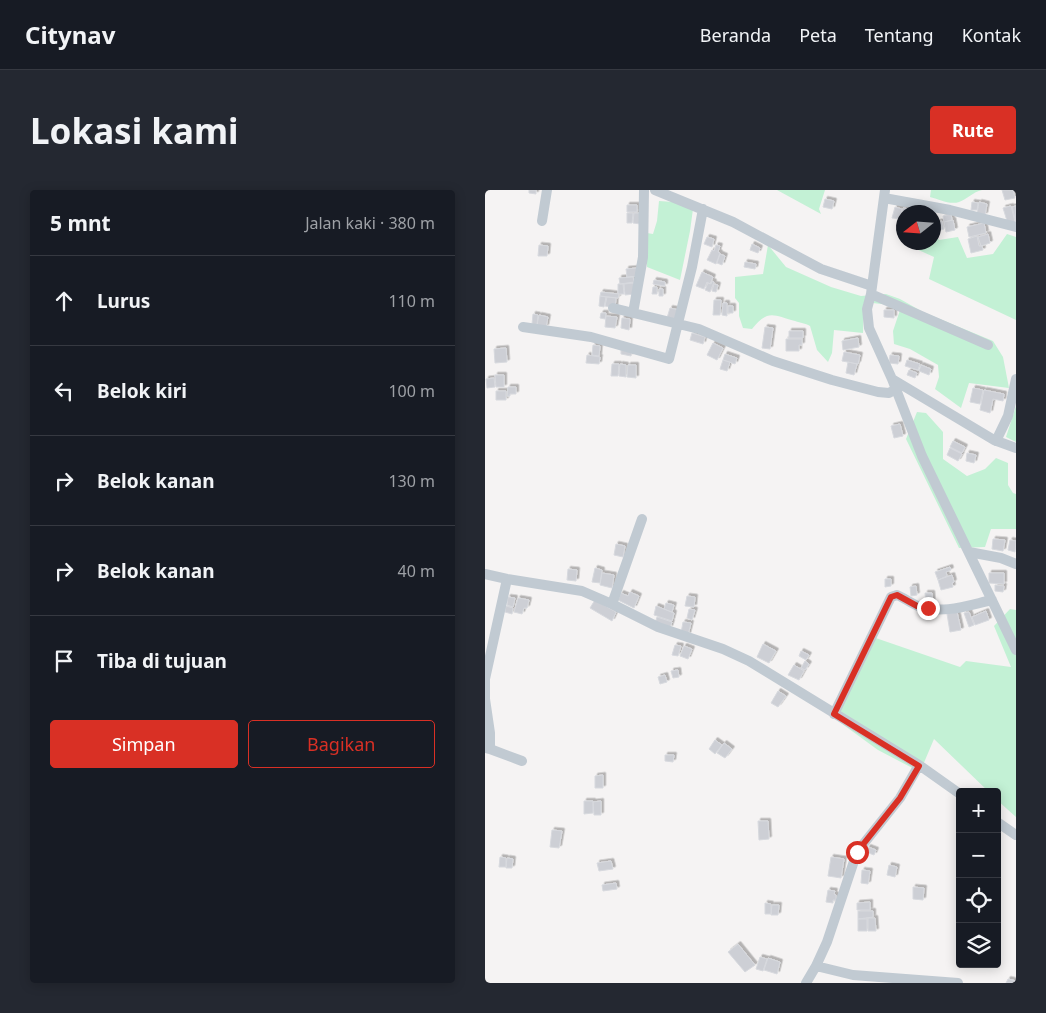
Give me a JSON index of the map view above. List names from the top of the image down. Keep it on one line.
{"north":"left","page":{"header":"Citynav","nav":["Beranda","Peta","Tentang","Kontak"],"buttons":["Rute",["Simpan","Bagikan"]],"title":"Lokasi kami","heading":["5 mnt","Jalan kaki · 380 m"],"list":[["Lurus","110 m"],["Belok kiri","100 m"],["Belok kanan","130 m"],["Belok kanan","40 m"],"Tiba di tujuan"],"map_buttons":["+","−"]}}
